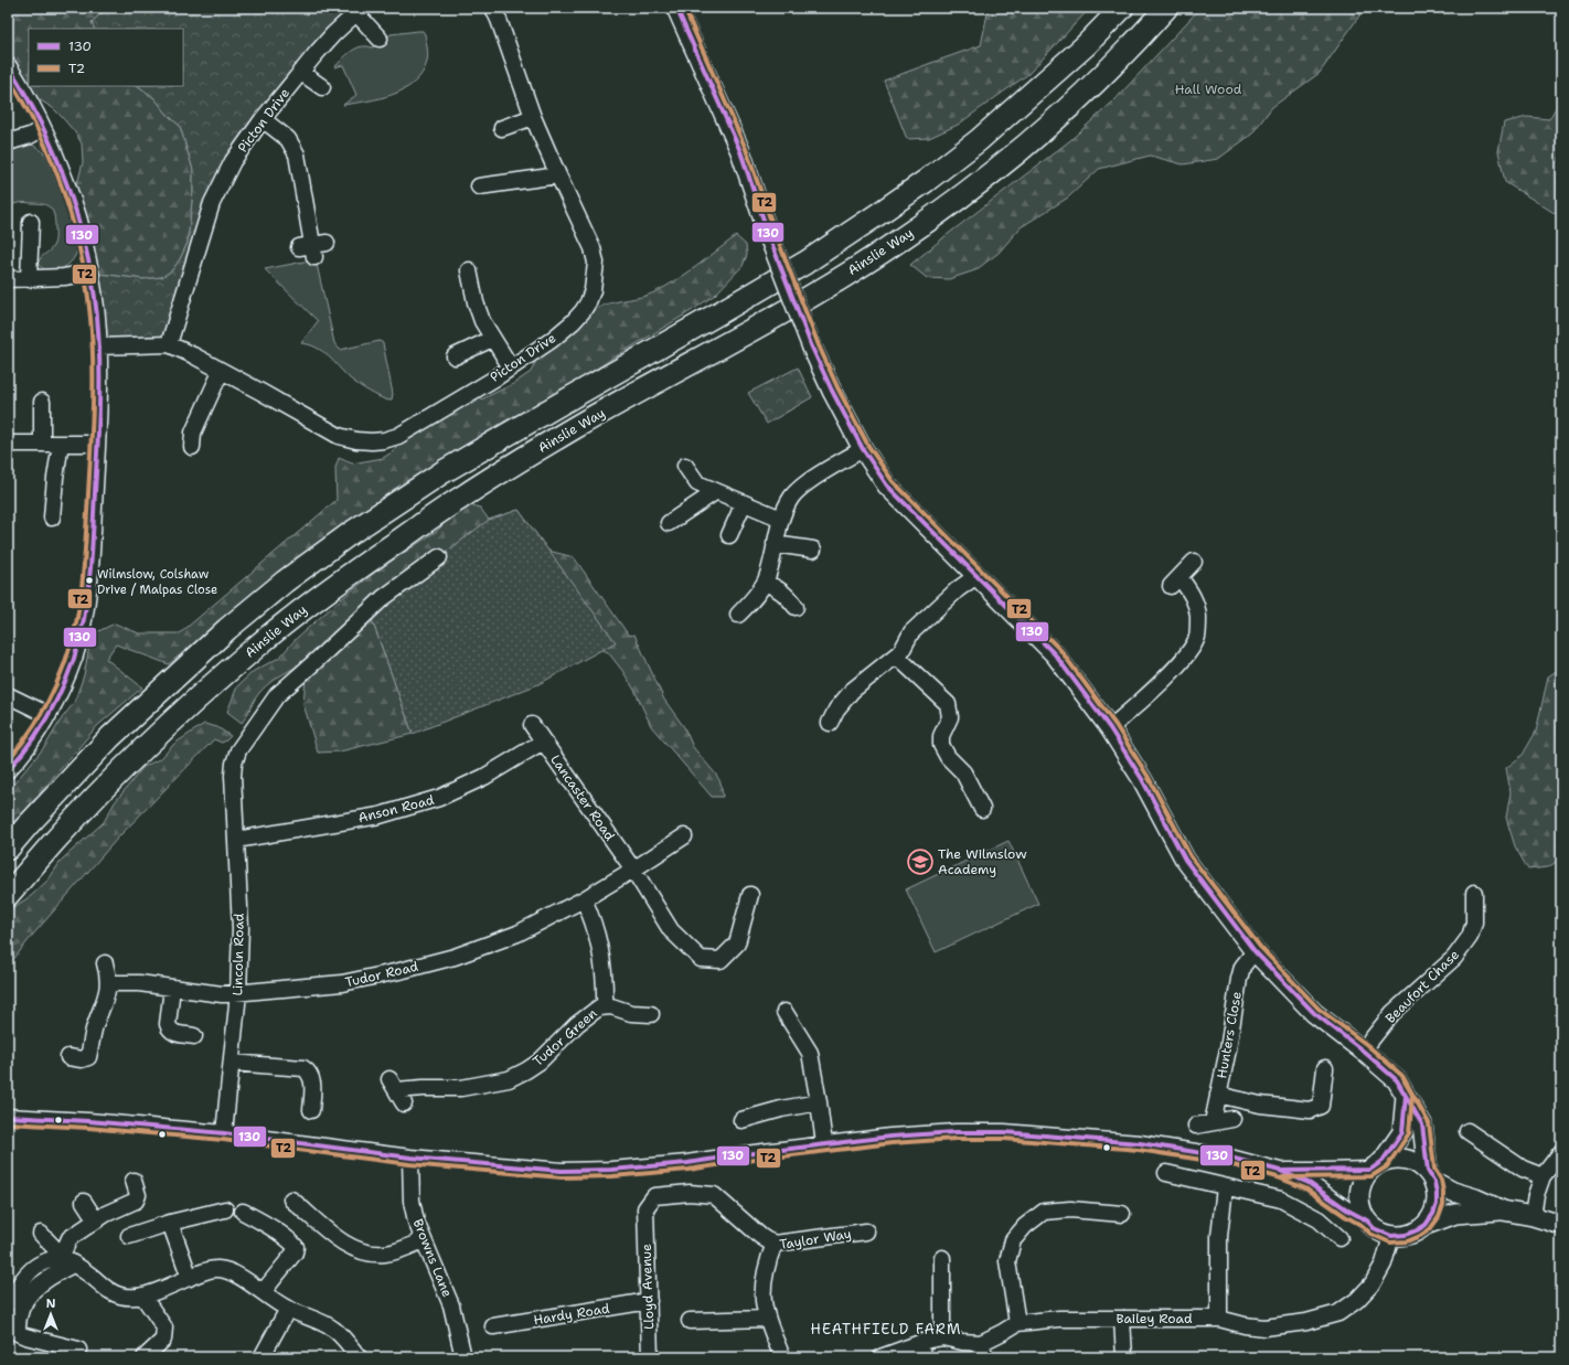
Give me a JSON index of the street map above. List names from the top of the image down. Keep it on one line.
{"streets":{"highway":["Ainslie Way"],"street":["Picton Drive","Lancaster Road","Anson Road","Lincoln Road","Tudor Road","Beaufort Chase","Hunters Close","Tudor Green","Taylor Way","Browns Lane","Lloyd Avenue","Hardy Road","Bailey Road"]},"crossings":[["Lancaster Road","Anson Road"],["Lancaster Road","Tudor Road"],["Anson Road","Lincoln Road"],["Lincoln Road","Tudor Road"],["Tudor Road","Tudor Green"],["Taylor Way","Lloyd Avenue"],["Lloyd Avenue","Hardy Road"]],"districts":["HEATHFIELD FARM"],"parks":["Hall Wood"],"places":{"other":["Wilmslow, Colshaw Drive / Malpas Close"],"school or university":["The Wilmslow Academy"]},"lines":["transit line 130","transit line T2"],"legend":["130","T2"],"north":"top"}
